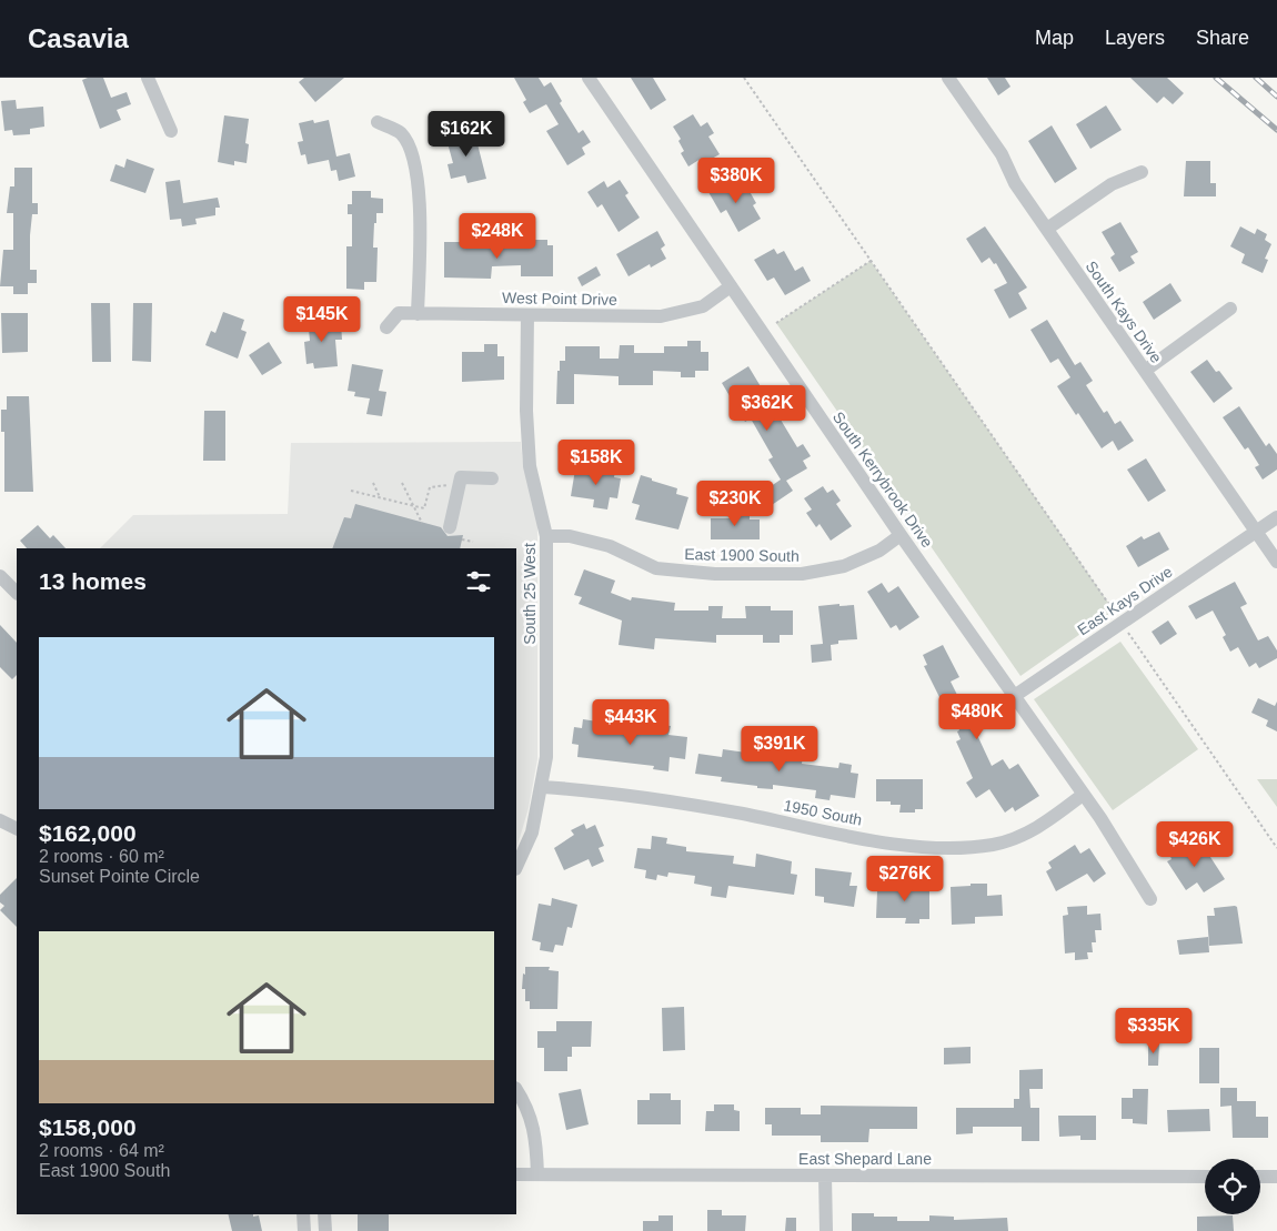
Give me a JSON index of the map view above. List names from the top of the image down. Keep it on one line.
{"streets":{"street":["West Point Drive","South Kays Drive","South Kerrybrook Drive","East 1900 South","South 25 West","East Kays Drive","1950 South","East Shepard Lane"]},"crossings":[["West Point Drive","South Kerrybrook Drive"],["West Point Drive","South 25 West"],["South Kays Drive","East Kays Drive"],["South Kerrybrook Drive","East 1900 South"],["South Kerrybrook Drive","East Kays Drive"],["South Kerrybrook Drive","1950 South"],["East 1900 South","South 25 West"],["South 25 West","1950 South"]],"page":{"header":"Casavia","nav":["Map","Layers","Share"],"price":["$162K","$380K","$248K","$145K","$362K","$158K","$230K","$480K","$443K","$391K","$426K","$276K","$335K"],"heading":"13 homes","list":[{"name":"$162,000","note":"2 rooms · 60 m² · Sunset Pointe Circle"},{"name":"$158,000","note":"2 rooms · 64 m² · East 1900 South"}]}}
